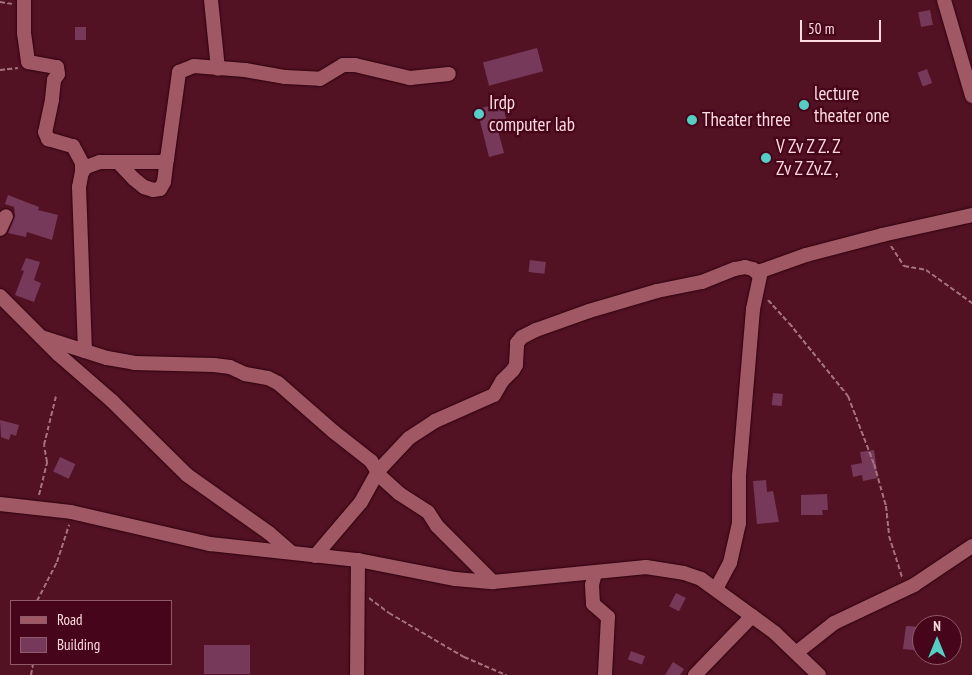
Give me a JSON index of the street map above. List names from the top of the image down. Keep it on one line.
{"places":["lecture theater one","Irdp computer lab","Theater three","V Zv Z Z. Z Zv Z Zv.Z ,"],"legend":["Road","Building"],"scale_bar":"50 m","north":"top"}
